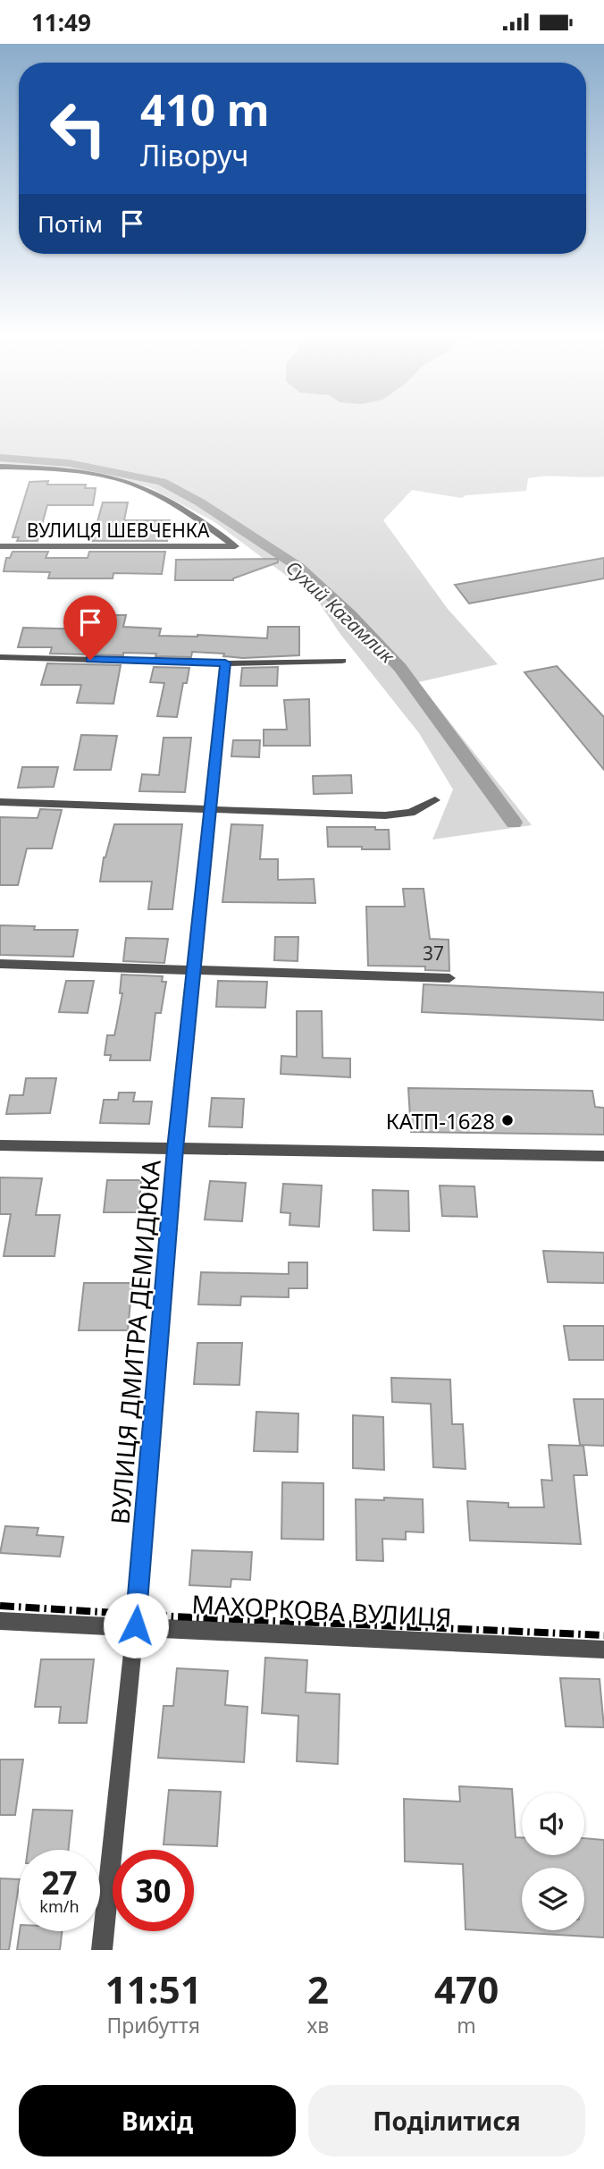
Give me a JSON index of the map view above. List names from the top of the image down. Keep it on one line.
{"streets":{"street":["ВУЛИЦЯ ШЕВЧЕНКА","ВУЛИЦЯ ДМИТРА ДЕМИДЮКА","МАХОРКОВА ВУЛИЦЯ"]},"crossings":[["ВУЛИЦЯ ДМИТРА ДЕМИДЮКА","МАХОРКОВА ВУЛИЦЯ"]],"water":["Сухий Кагамлик"],"places":["КАТП-1628"],"house_numbers":["37"],"page":{"status":"11:49","turn":["410 m","Ліворуч"],"then":"Потім","speed":"27 km/h","limit":"30","eta":["11:51","Прибуття","2","хв","470","m"],"buttons":["Вихід","Поділитися"]}}
